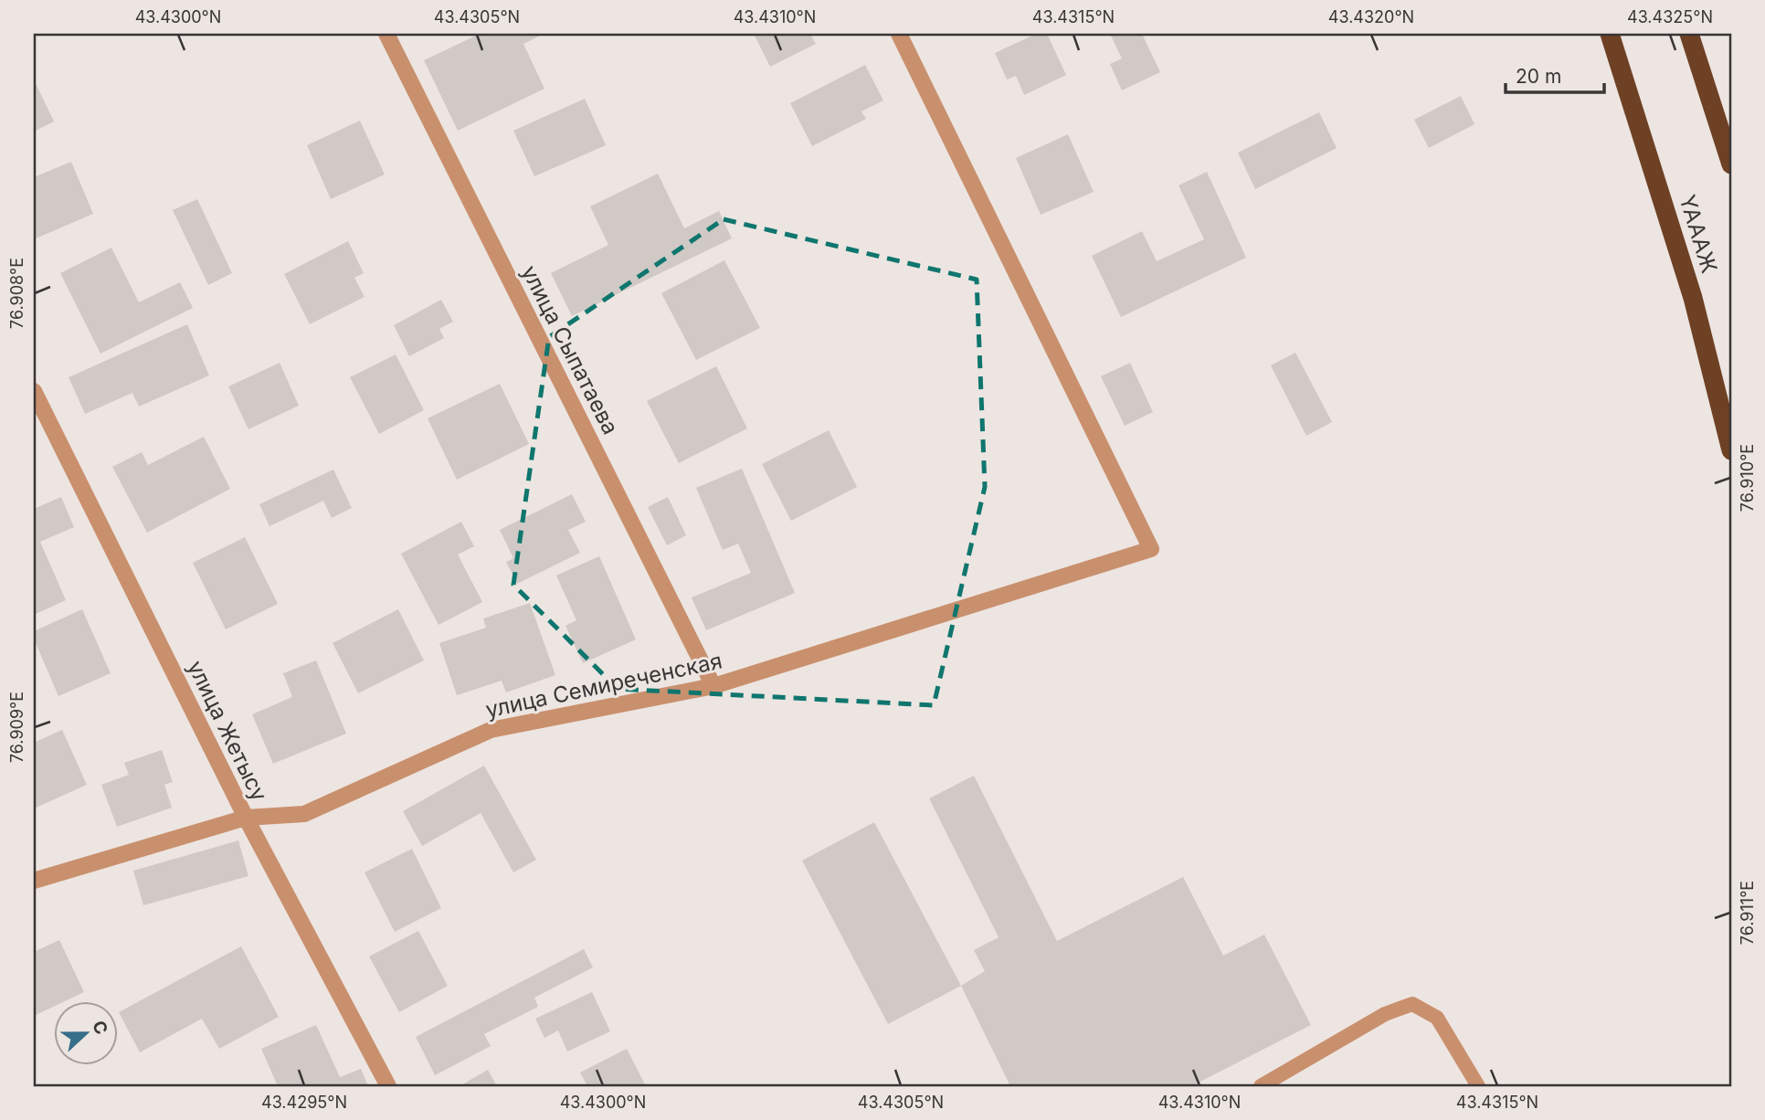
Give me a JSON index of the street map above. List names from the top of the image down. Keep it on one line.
{"streets":{"highway":["ҮАААЖ"],"street":["улица Сыпатаева","улица Семиреченская","улица Жетысу"]},"crossings":[["улица Сыпатаева","улица Семиреченская"],["улица Семиреченская","улица Жетысу"]],"scale_bar":"20 m","north":"right","coordinates":["43.4300°N","43.4305°N","43.4310°N","43.4315°N","43.4320°N","43.4325°N","76.908°E","76.910°E","76.909°E","76.911°E","43.4295°N"]}
